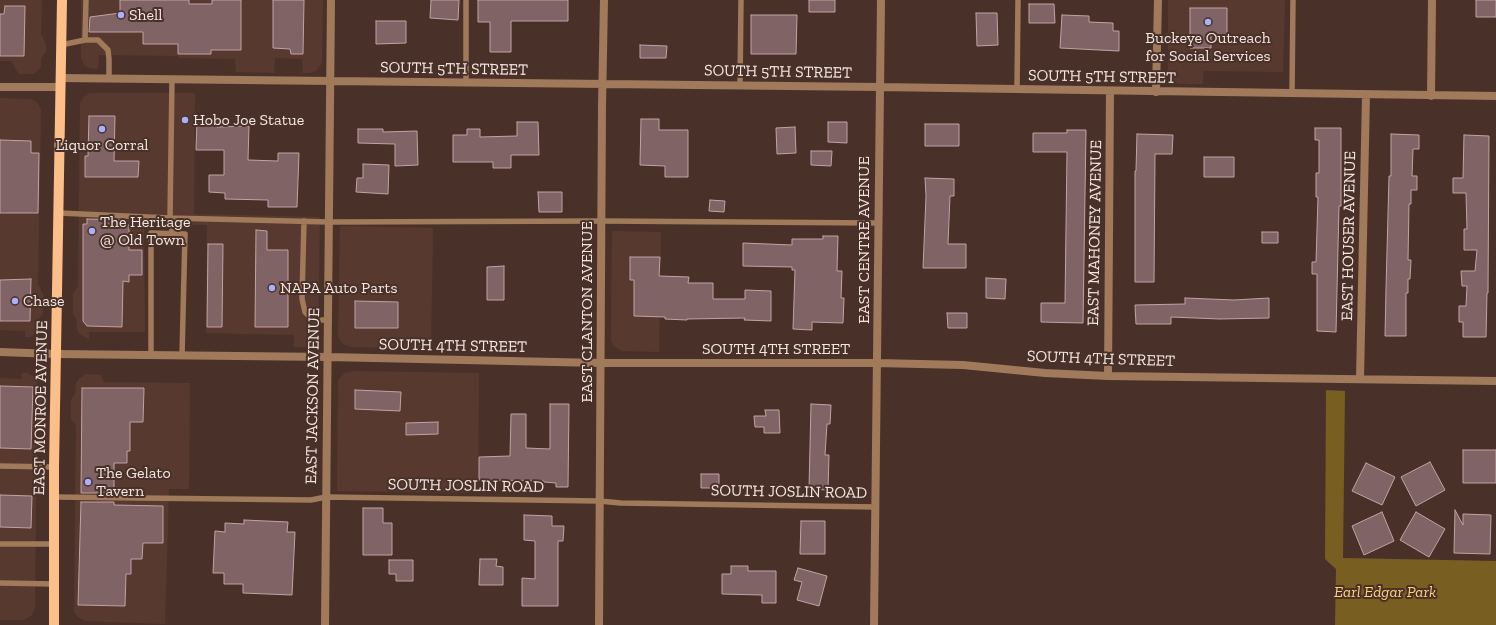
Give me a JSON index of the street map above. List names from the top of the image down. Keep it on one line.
{"streets":{"main road":["EAST MONROE AVENUE"],"street":["SOUTH 5TH STREET","EAST MAHONEY AVENUE","EAST HOUSER AVENUE","EAST CENTRE AVENUE","EAST CLANTON AVENUE","SOUTH 4TH STREET","EAST JACKSON AVENUE"],"lane":["SOUTH JOSLIN ROAD"]},"crossings":[["SOUTH 5TH STREET","EAST MAHONEY AVENUE"],["SOUTH 5TH STREET","EAST HOUSER AVENUE"],["SOUTH 5TH STREET","EAST CENTRE AVENUE"],["SOUTH 5TH STREET","EAST CLANTON AVENUE"],["SOUTH 5TH STREET","EAST JACKSON AVENUE"],["SOUTH 5TH STREET","EAST MONROE AVENUE"],["EAST MAHONEY AVENUE","SOUTH 4TH STREET"],["EAST HOUSER AVENUE","SOUTH 4TH STREET"],["EAST CENTRE AVENUE","SOUTH 4TH STREET"],["EAST CENTRE AVENUE","SOUTH JOSLIN ROAD"],["EAST CLANTON AVENUE","SOUTH 4TH STREET"],["EAST CLANTON AVENUE","SOUTH JOSLIN ROAD"],["SOUTH 4TH STREET","EAST JACKSON AVENUE"],["SOUTH 4TH STREET","EAST MONROE AVENUE"],["EAST JACKSON AVENUE","SOUTH JOSLIN ROAD"],["EAST MONROE AVENUE","SOUTH JOSLIN ROAD"]],"parks":["Earl Edgar Park"],"places":["Shell","Buckeye Outreach for Social Services","Hobo Joe Statue","Liquor Corral","The Heritage @ Old Town","NAPA Auto Parts","Chase","The Gelato Tavern"]}
